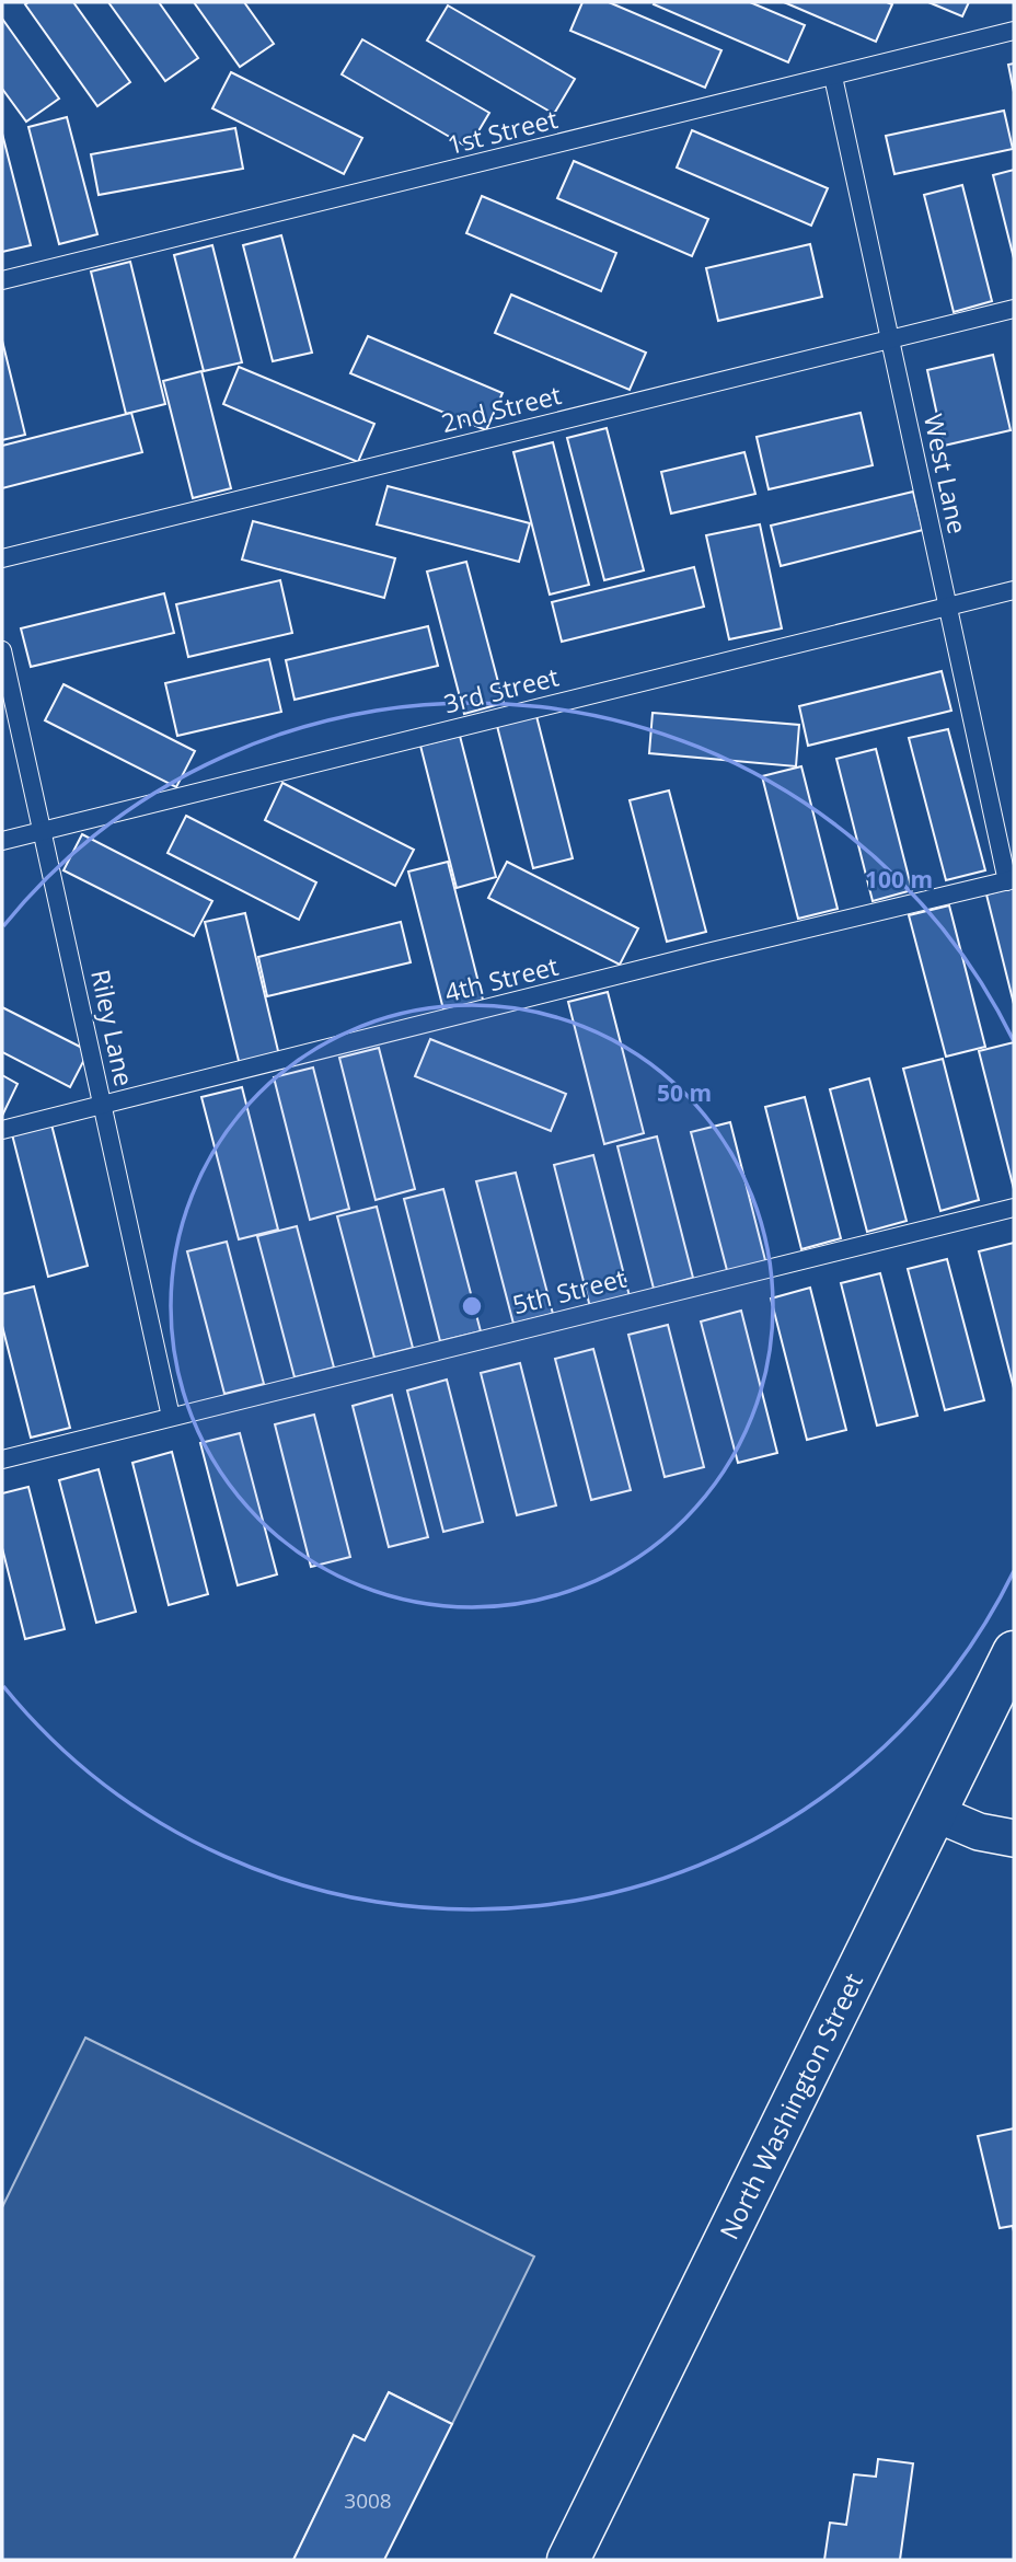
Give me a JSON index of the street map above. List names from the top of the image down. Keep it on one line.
{"streets":{"main road":["North Washington Street"],"lane":["1st Street","2nd Street","West Lane","3rd Street","4th Street","Riley Lane","5th Street"]},"crossings":[["1st Street","West Lane"],["2nd Street","West Lane"],["West Lane","3rd Street"],["West Lane","4th Street"],["3rd Street","Riley Lane"],["4th Street","Riley Lane"],["Riley Lane","5th Street"]],"house_numbers":["3008"],"rings":["100 m","50 m"]}
